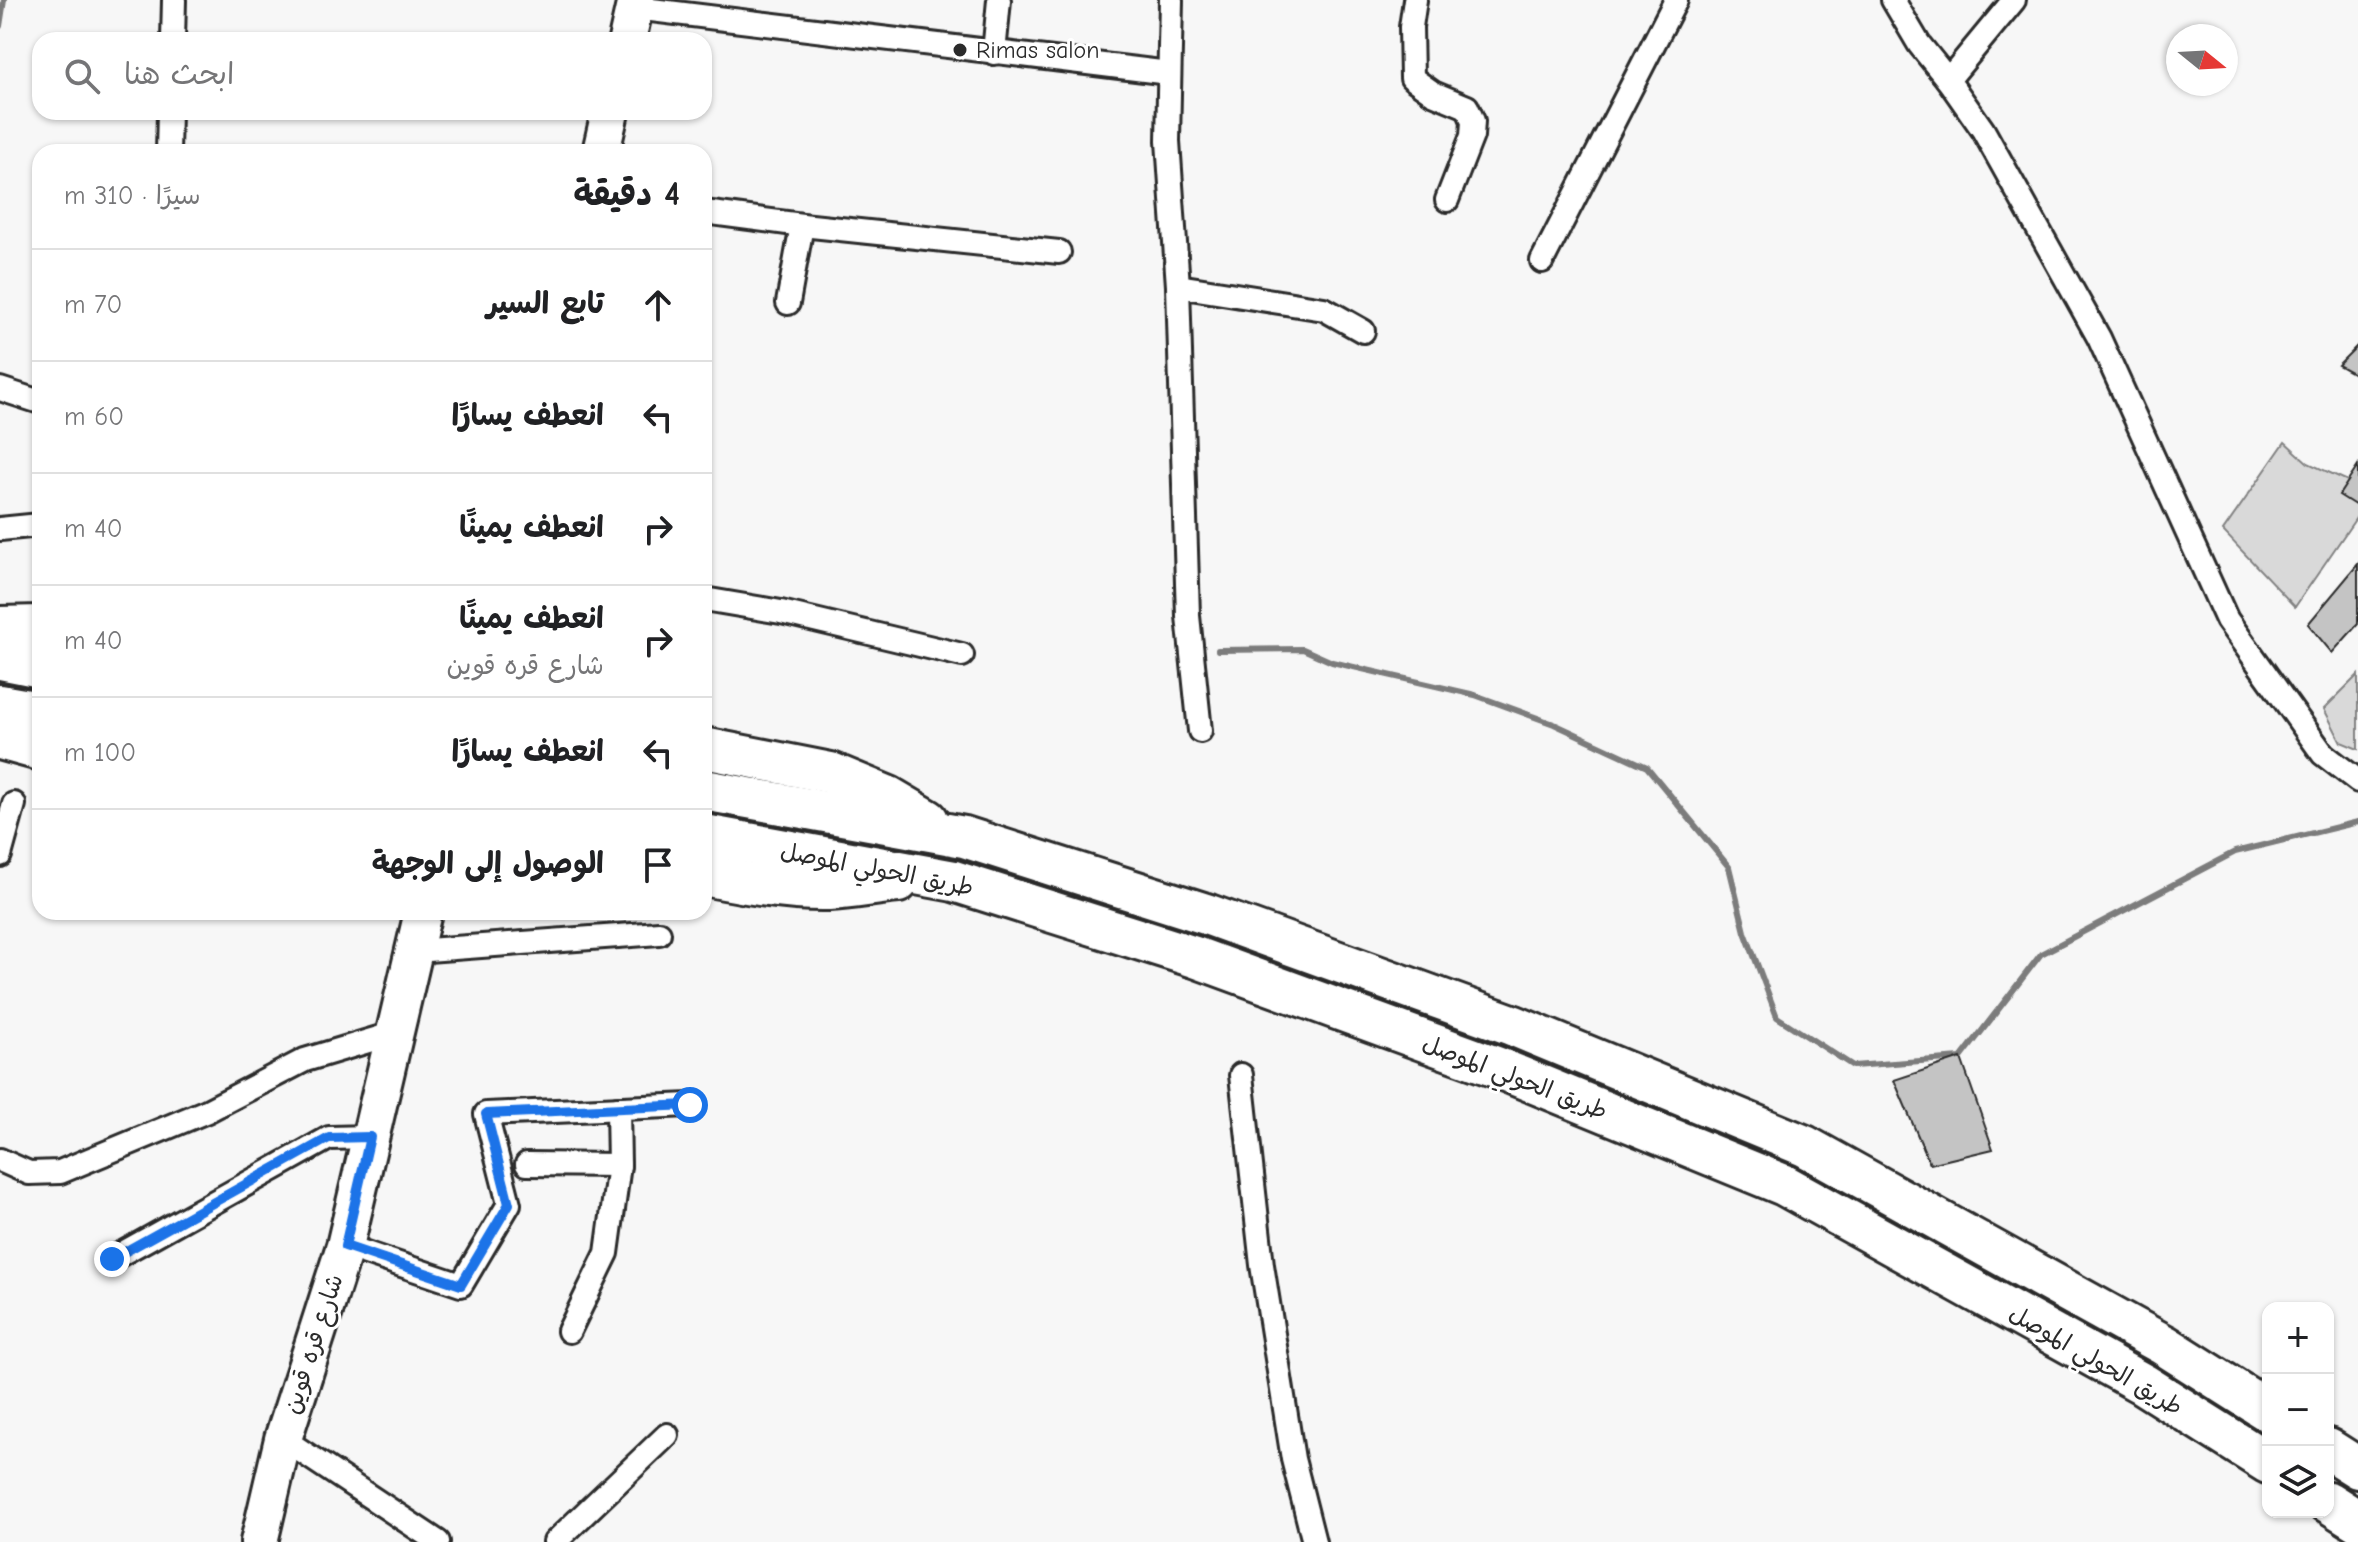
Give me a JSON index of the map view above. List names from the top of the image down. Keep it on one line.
{"streets":{"highway":["طريق الحولي الموصل"],"main road":["شارع قره قوين"]},"places":["Rimas salon"],"north":"right","page":{"search":"ابحث هنا","heading":["4 دقيقة","سيرًا · 310 m"],"list":[["تابع السير","70 m"],["انعطف يسارًا","60 m"],["انعطف يمينًا","40 m"],["انعطف يمينًا","شارع قره قوين","40 m"],["انعطف يسارًا","100 m"],"الوصول إلى الوجهة"],"map_buttons":["+","−"]}}
